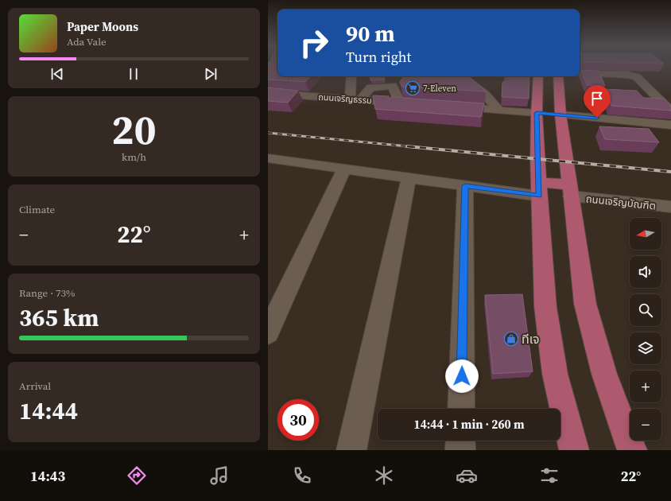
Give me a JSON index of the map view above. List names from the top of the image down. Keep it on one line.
{"streets":{"street":["ถนนเจริญธรรม","ถนนเจริญบัณฑิต"]},"places":{"supermarket":["7-Eleven"],"shop":["ทีเจ"]},"north":"left","page":{"turn":["90 m","Turn right"],"song":["Paper Moons","Ada Vale"],"tile":[["20","km/h"],"Climate",["Range · 73%","365 km"],["Arrival","14:44"]],"map_buttons":["+","−"],"heat":["−","22°","+"],"limit":"30","trip":"14:44 · 1 min · 260 m","tabs":["14:43","22°"]}}
